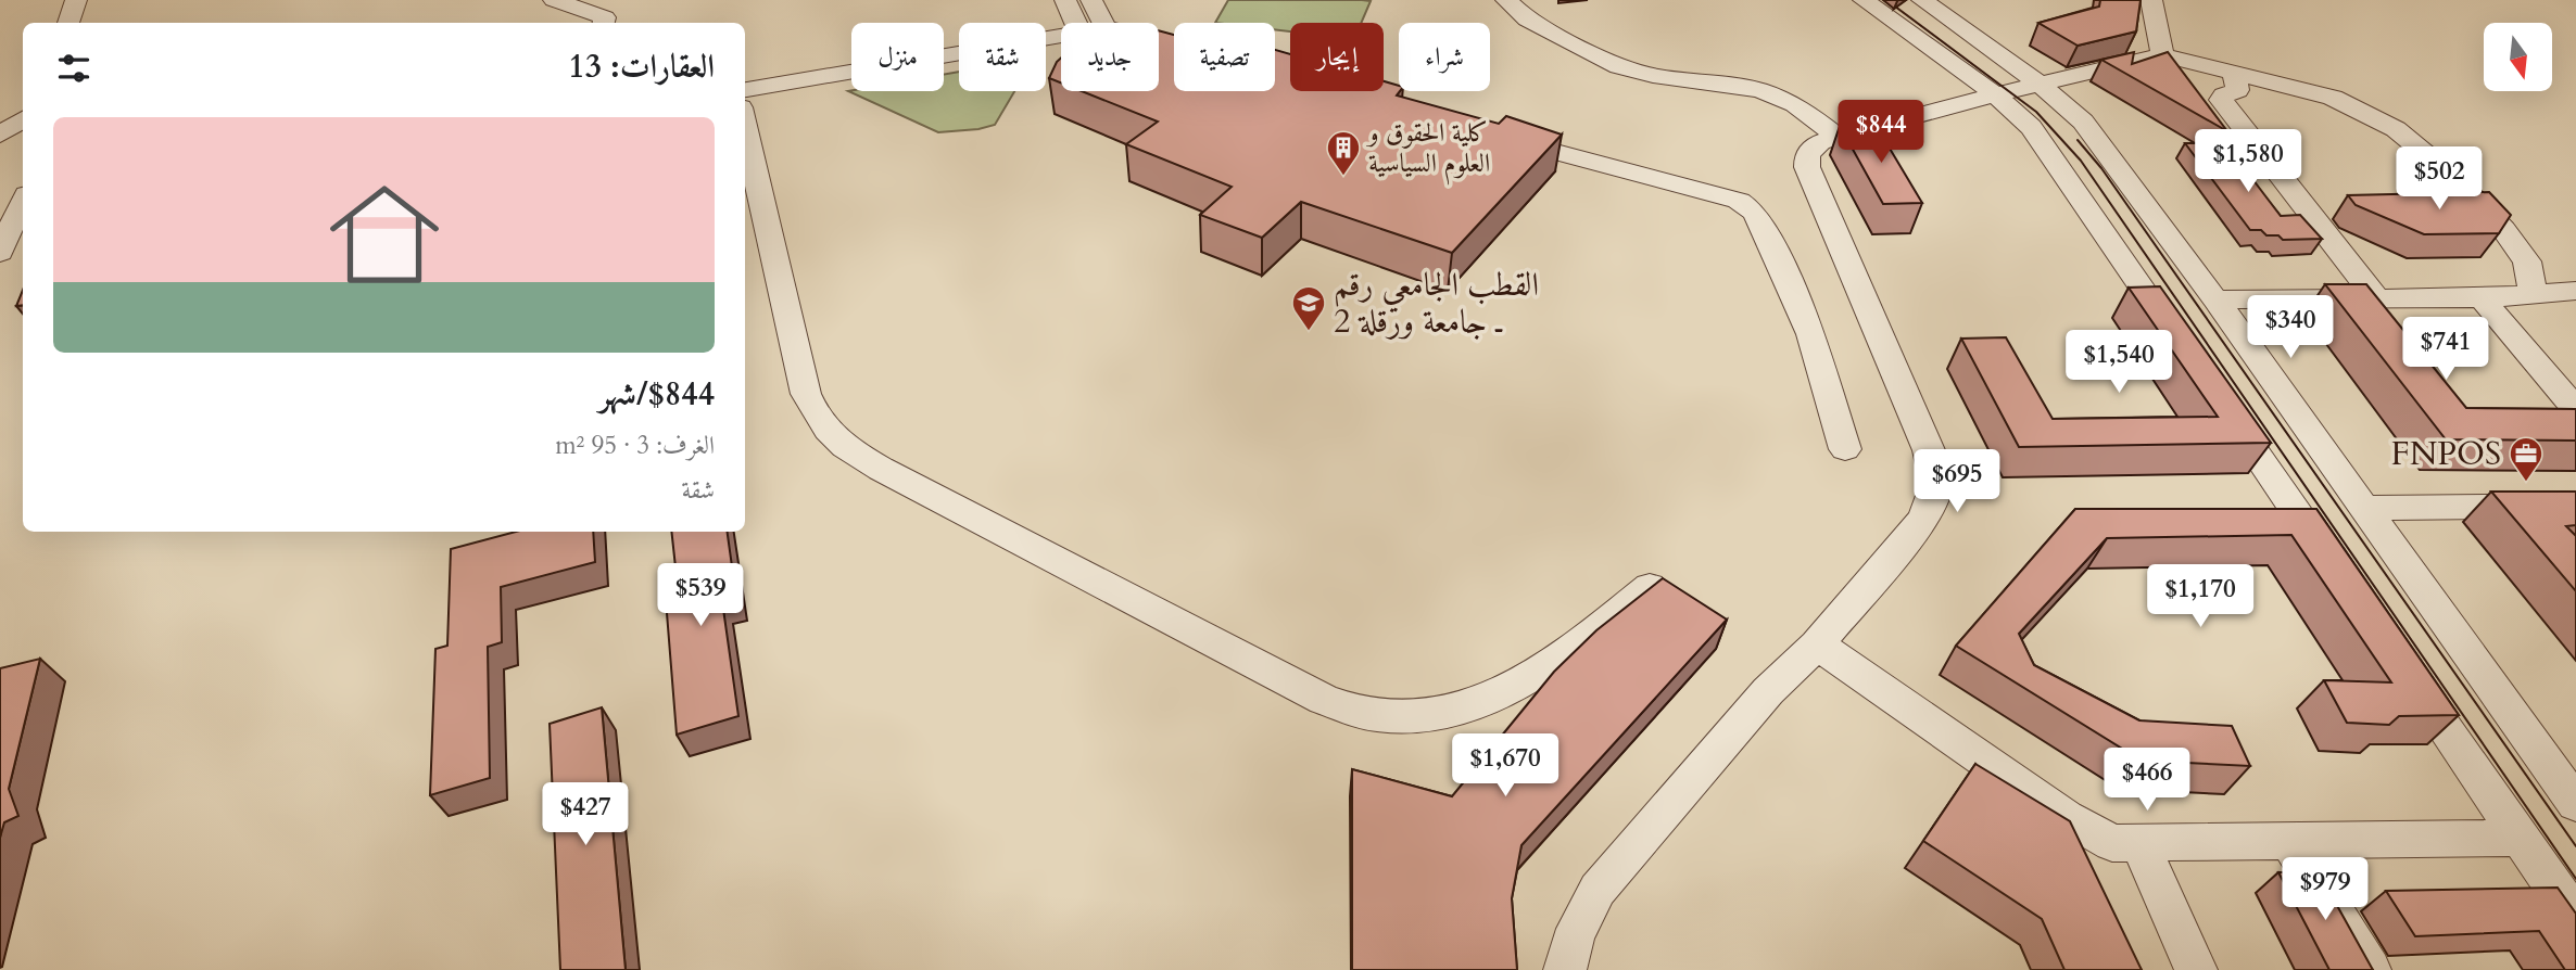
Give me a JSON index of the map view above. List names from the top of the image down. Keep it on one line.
{"places":{"building":["كلية الحقوق و العلوم السياسية"],"school or university":["القطب الجامعي رقم 2 ـ جامعة ورقلة"],"office":["FNPOS"]},"north":"bottom","page":{"chip":["شراء","إيجار","تصفية","جديد","شقة","منزل"],"heading":"العقارات: 13","price":["$844","$1,580","$502","$340","$741","$1,540","$695","$539","$1,170","$1,670","$466","$427","$979"],"list":[{"name":"$844/شهر","note":"الغرف: 3 · 95 m² · شقة"}]}}
